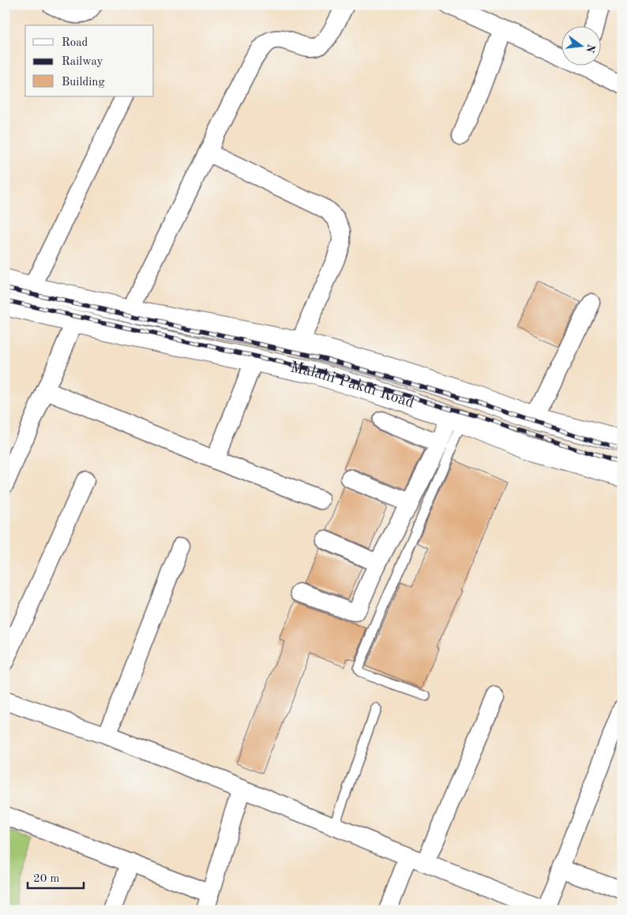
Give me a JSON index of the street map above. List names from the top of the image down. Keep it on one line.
{"streets":{"main road":["Malahi Pakdi Road"]},"legend":["Road","Railway","Building"],"scale_bar":"20 m","north":"right"}
